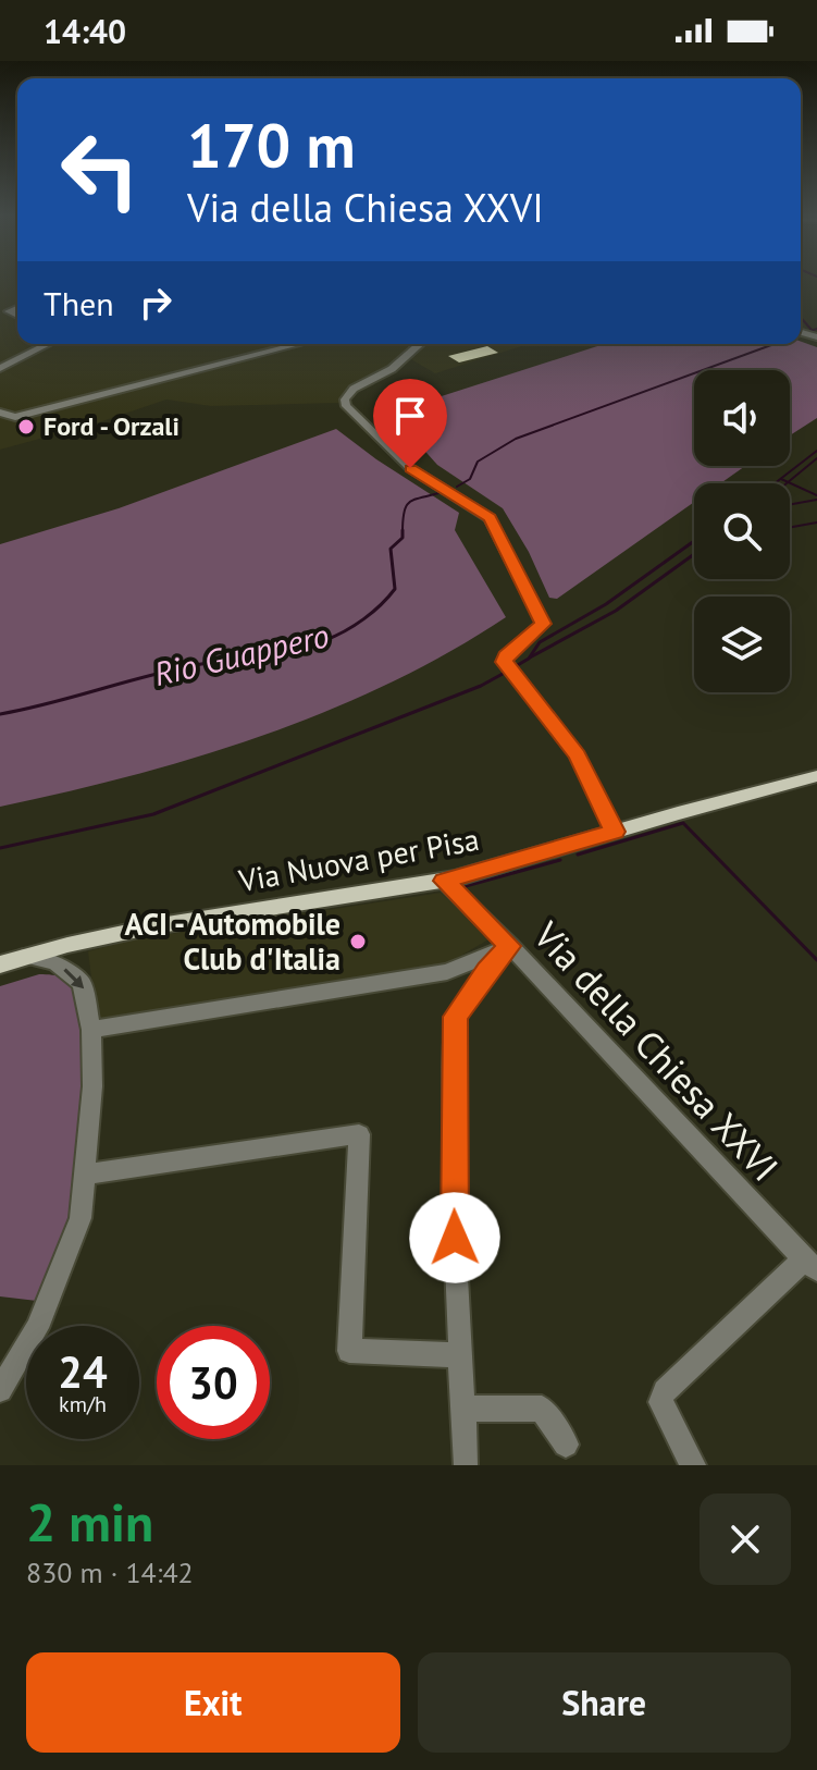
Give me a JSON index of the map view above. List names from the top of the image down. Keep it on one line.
{"streets":{"main road":["Via Nuova per Pisa"],"street":["Via della Chiesa XXVI"]},"crossings":[["Via Nuova per Pisa","Via della Chiesa XXVI"]],"water":["Rio Guappero"],"places":["Ford - Orzali","ACI - Automobile Club d'Italia"],"page":{"status":"14:40","turn":["170 m","Via della Chiesa XXVI"],"then":"Then","speed":"24 km/h","limit":"30","heading":["2 min","830 m · 14:42"],"buttons":["Exit","Share"]}}
